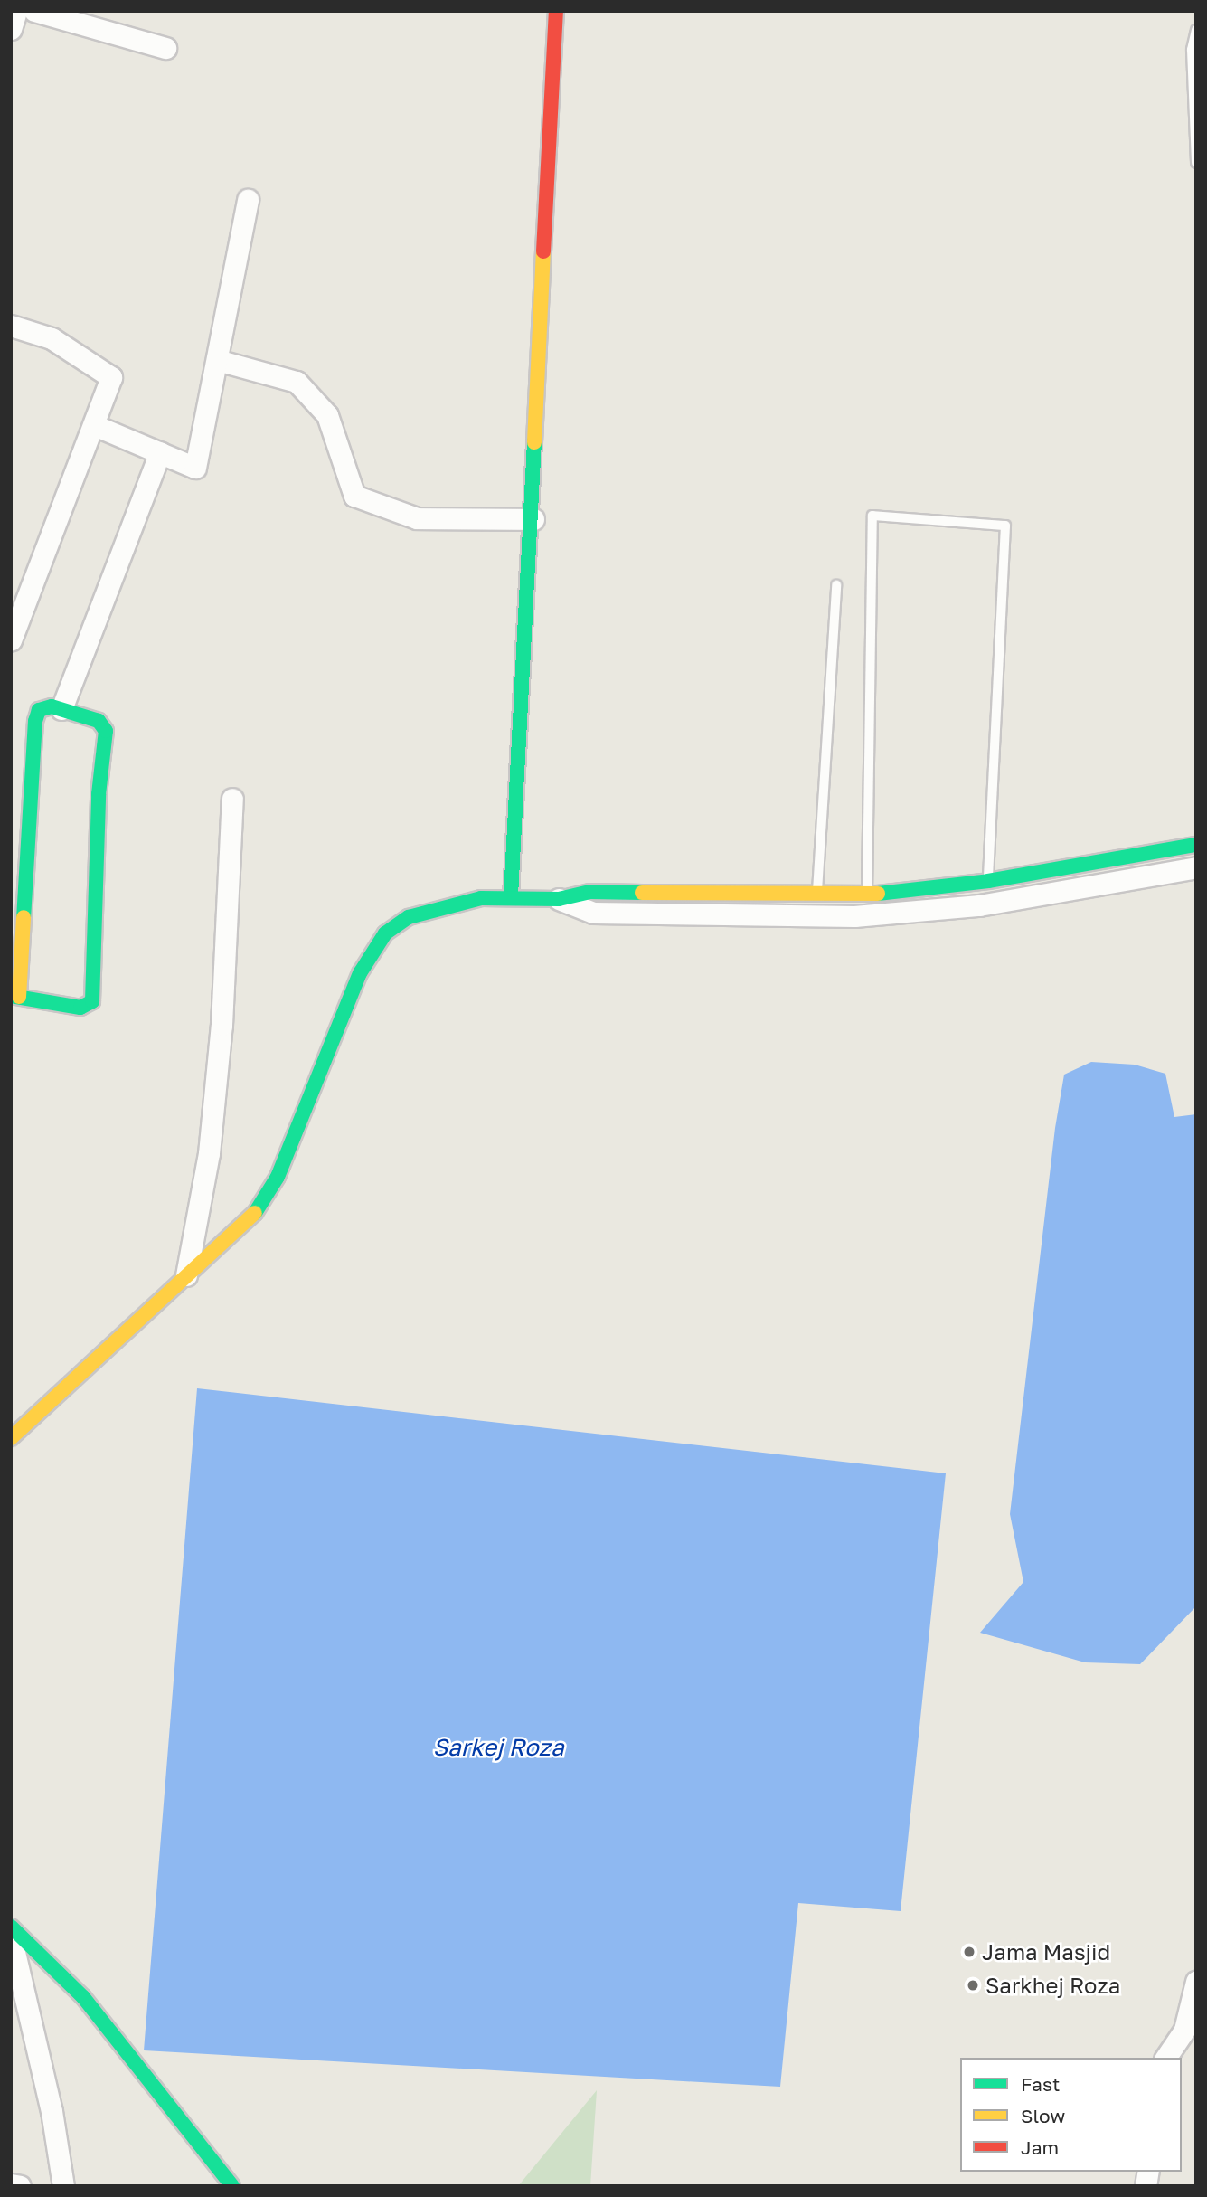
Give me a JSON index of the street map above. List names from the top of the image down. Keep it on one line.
{"water":["Sarkej Roza"],"places":["Jama Masjid","Sarkhej Roza"],"legend":["Fast","Slow","Jam"]}
